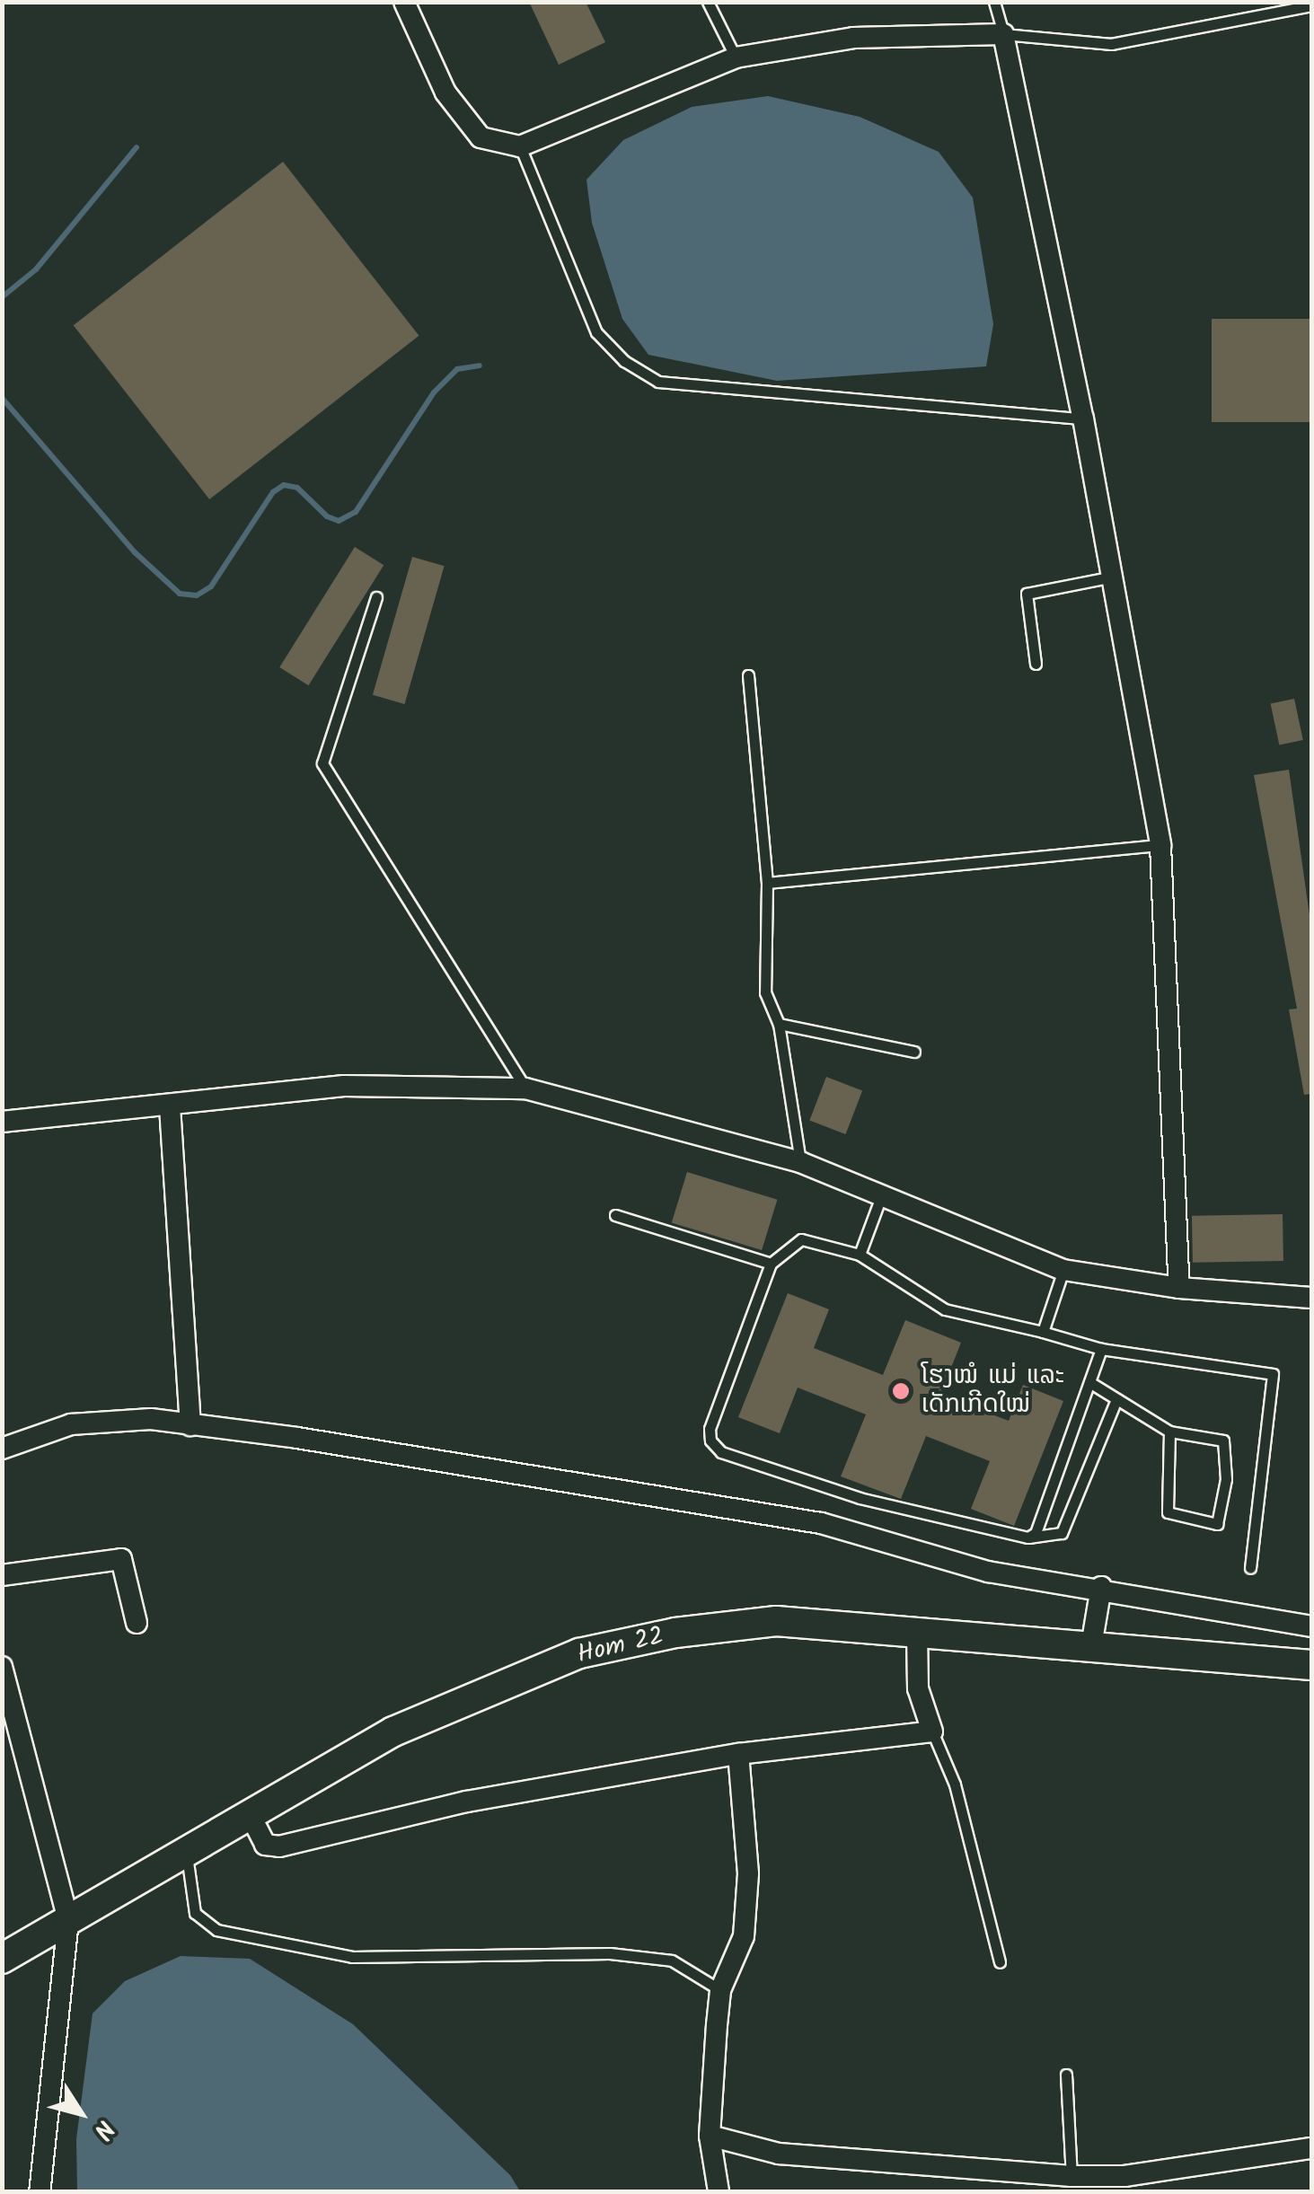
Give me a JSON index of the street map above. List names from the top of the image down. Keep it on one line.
{"streets":{"street":["Hom 22"]},"places":["ໂຮງໝໍ ແມ່ ແລະ ເດັກເກີດໃໝ່"],"north":"bottom right"}
